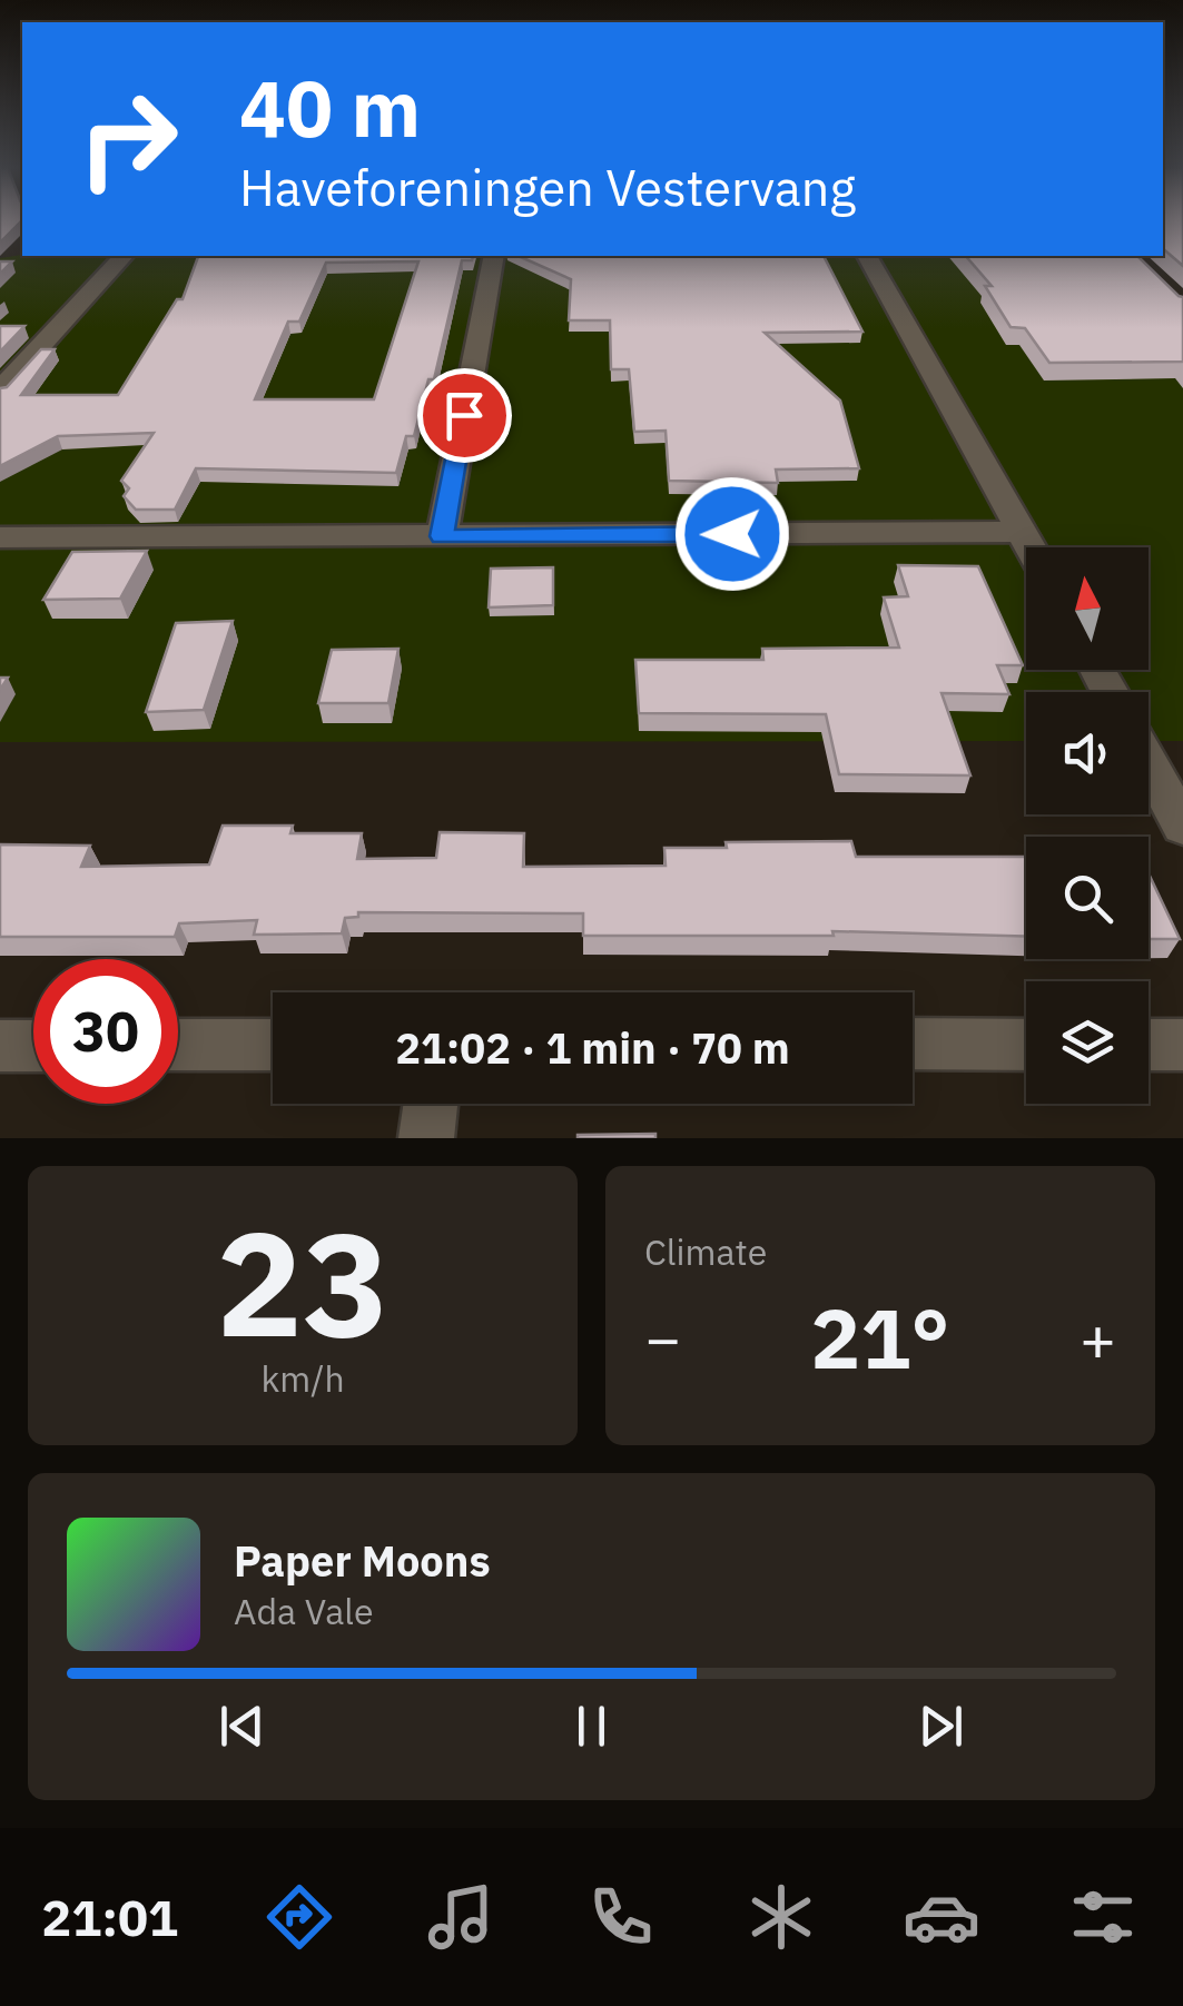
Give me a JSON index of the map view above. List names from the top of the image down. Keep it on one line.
{"north":"top","page":{"turn":["40 m","Haveforeningen Vestervang"],"limit":"30","trip":"21:02 · 1 min · 70 m","tile":[["23","km/h"],"Climate"],"heat":["−","21°","+"],"song":["Paper Moons","Ada Vale"],"tabs":"21:01"}}
